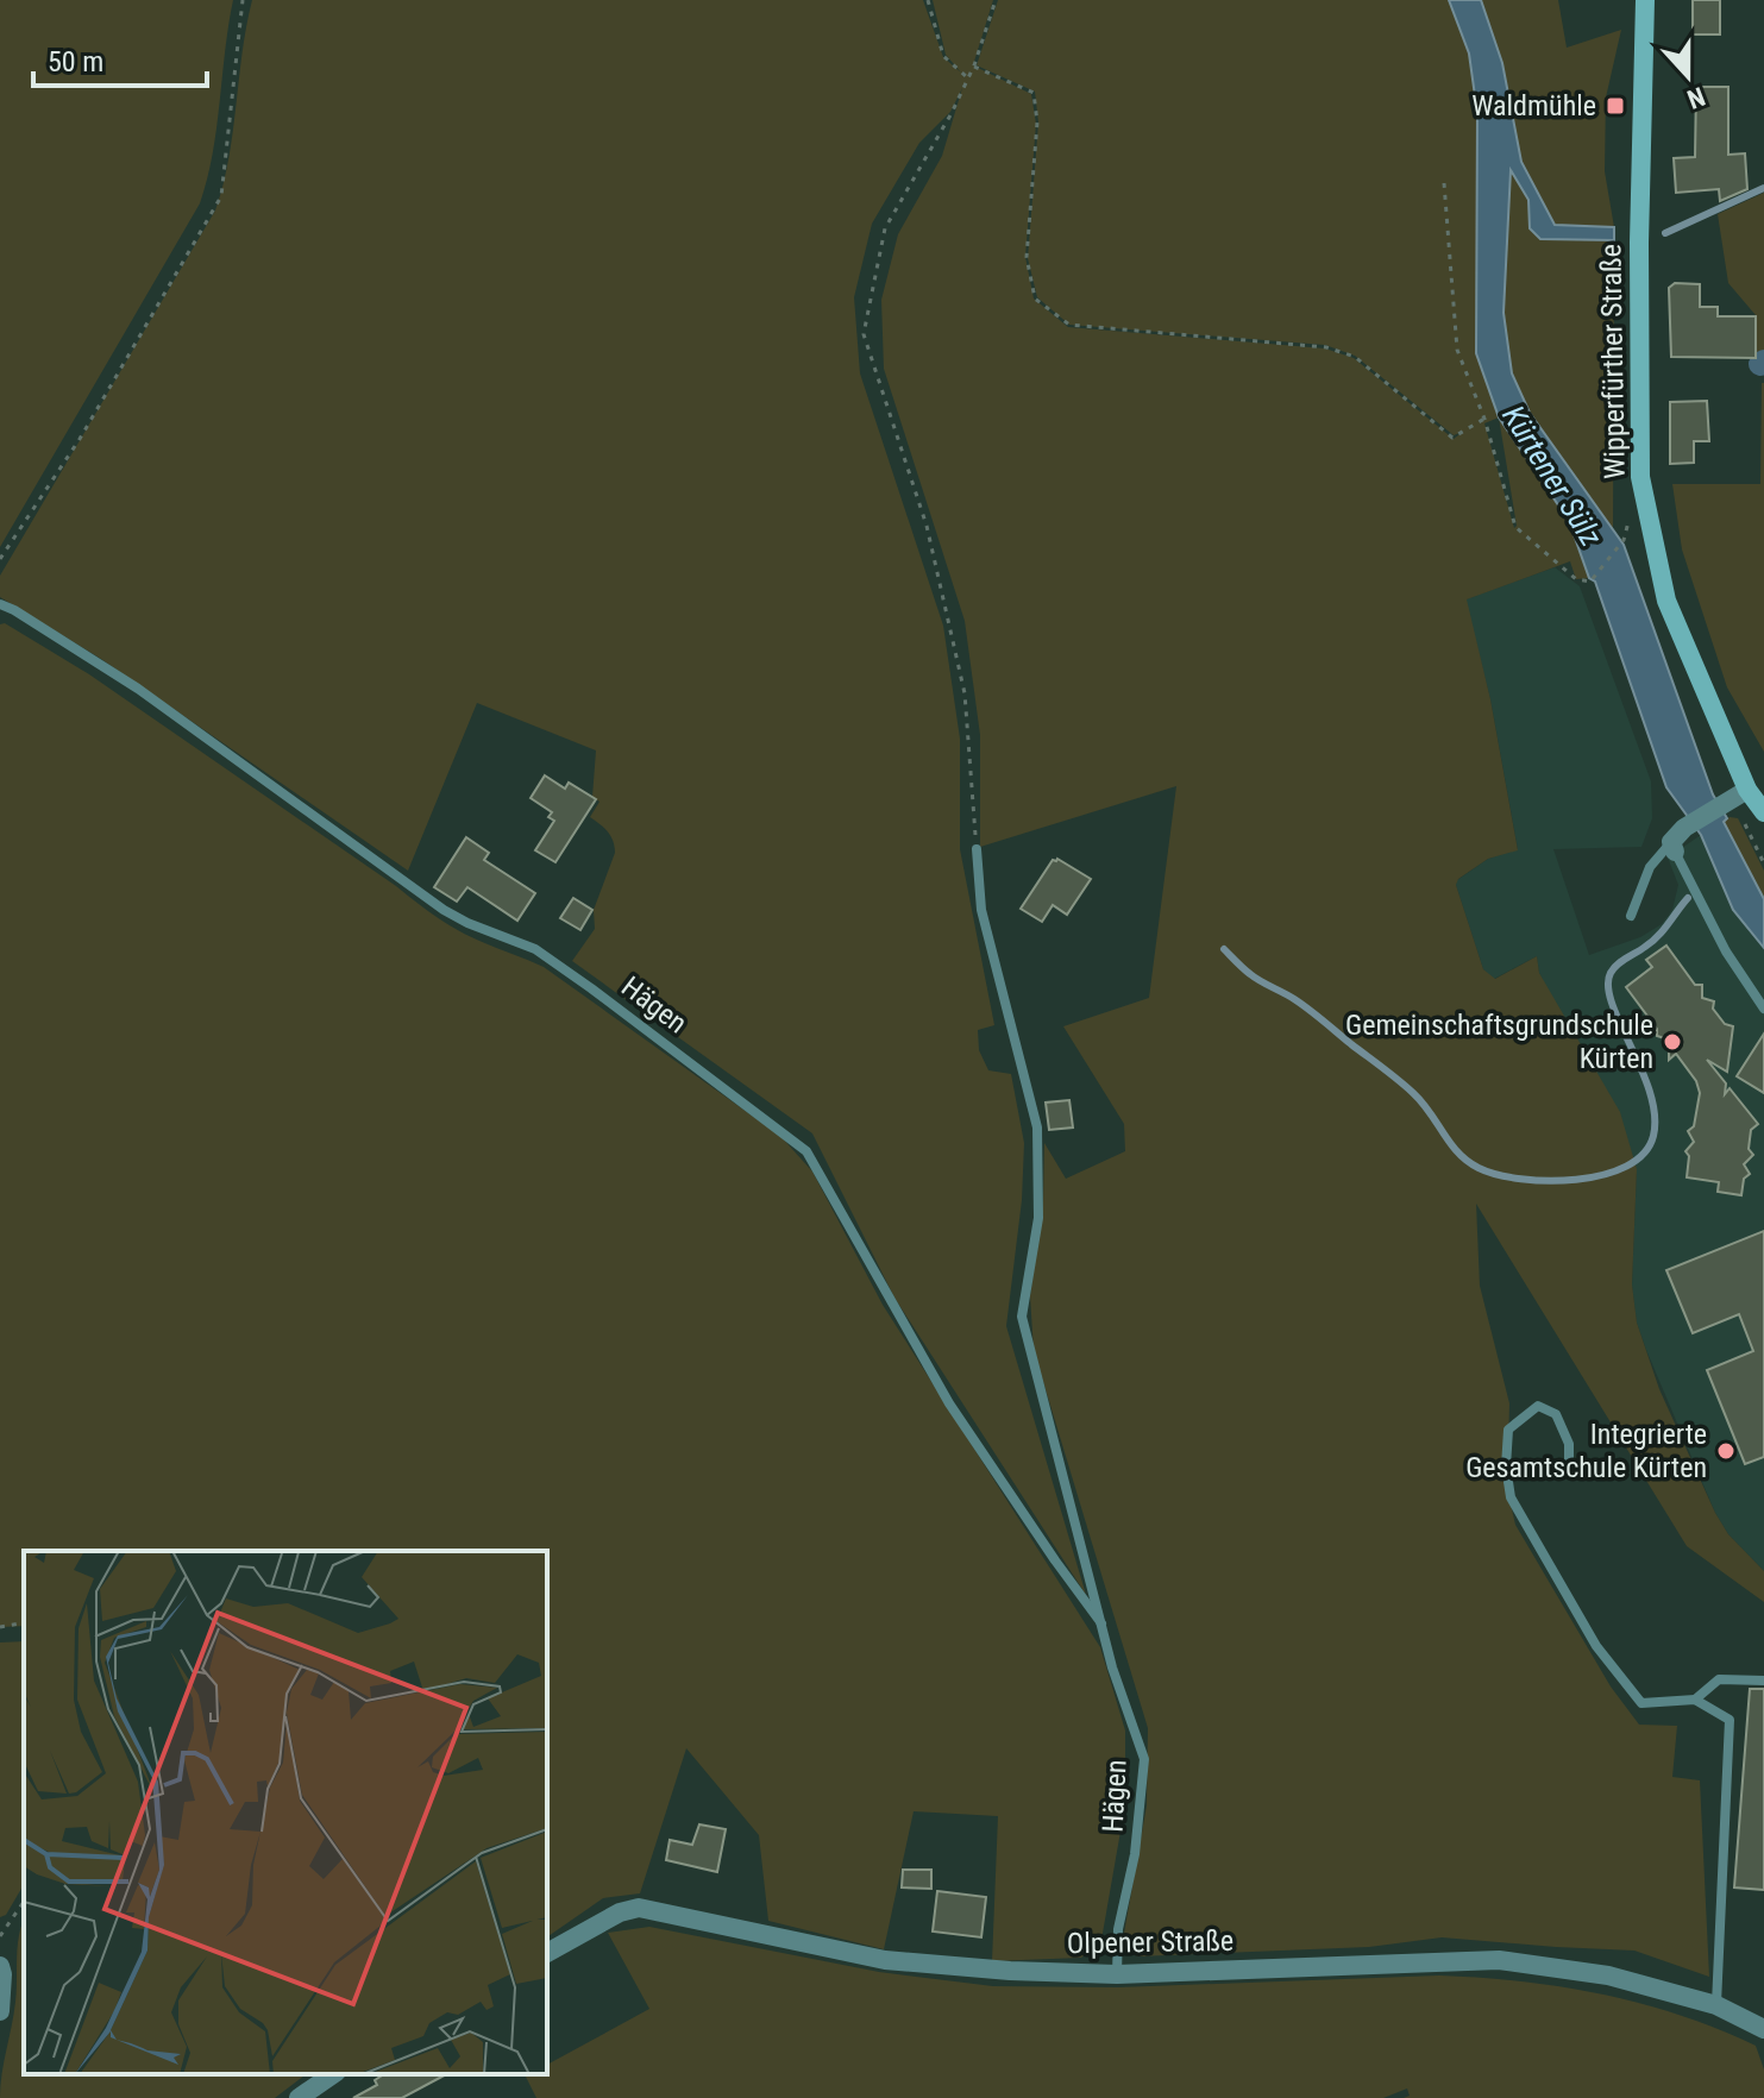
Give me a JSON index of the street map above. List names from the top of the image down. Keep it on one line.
{"streets":{"main road":["Wipperfürther Straße"],"street":["Olpener Straße"],"lane":["Hägen"]},"crossings":[["Hägen","Olpener Straße"]],"water":["Kürtener Sülz"],"places":{"transit":["Waldmühle"],"other":["Gemeinschaftsgrundschule Kürten","Integrierte Gesamtschule Kürten"]},"scale_bar":"50 m","north":"bottom"}
